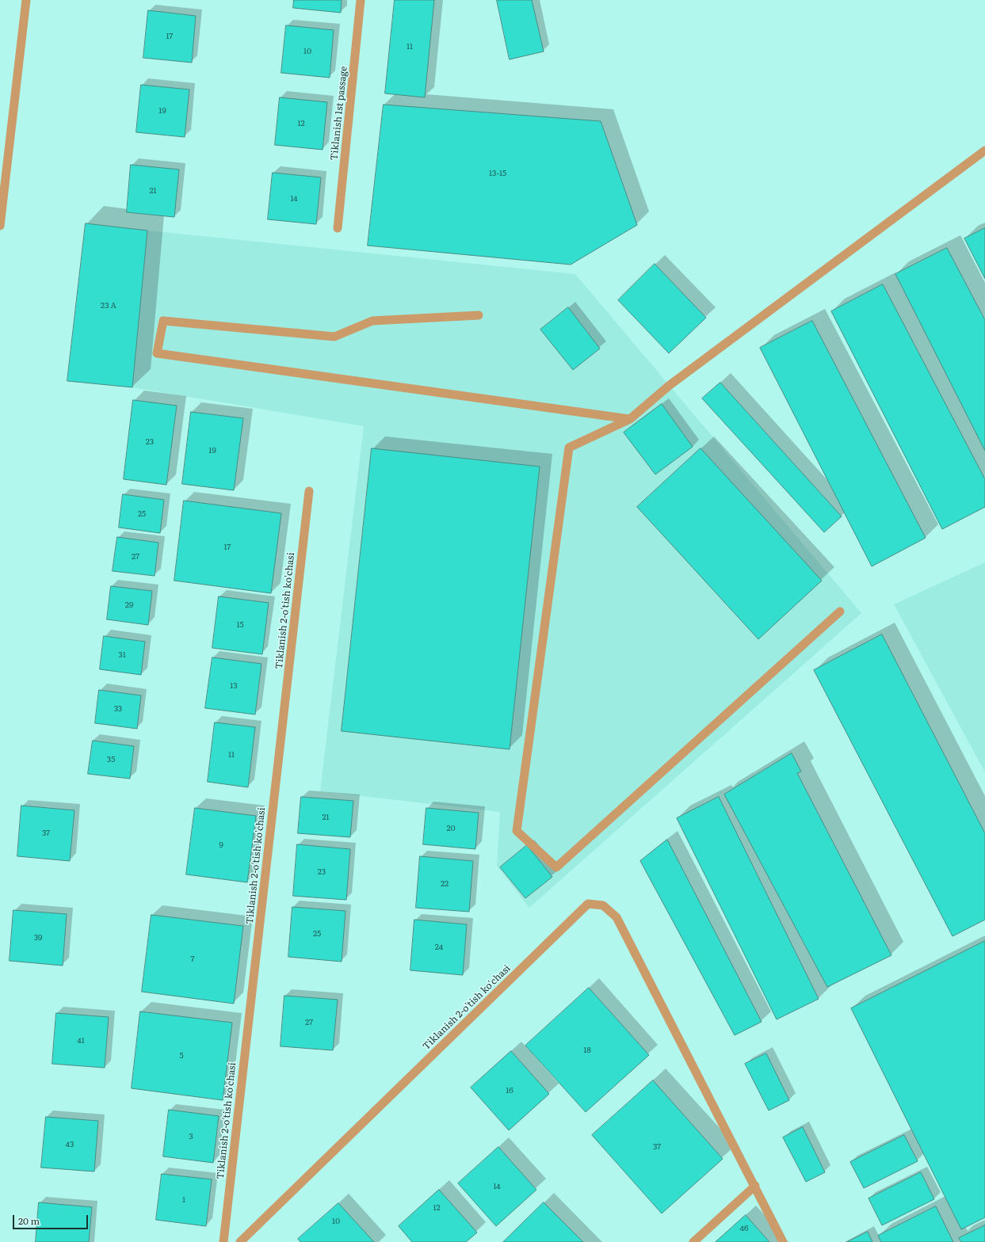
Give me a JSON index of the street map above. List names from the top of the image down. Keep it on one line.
{"streets":{"street":["Tiklanish 1st passage","Tiklanish 2-o'tish ko'chasi"]},"house_numbers":["17","11","10","19","12","13-15","21","14","23 A","23","19","25","17","27","29","15","31","13","33","11","35","21","20","37","9","23","22","25","39","24","7","27","41","18","5","16","3","43","37","14","1","12","10","46"],"scale_bar":"20 m"}
